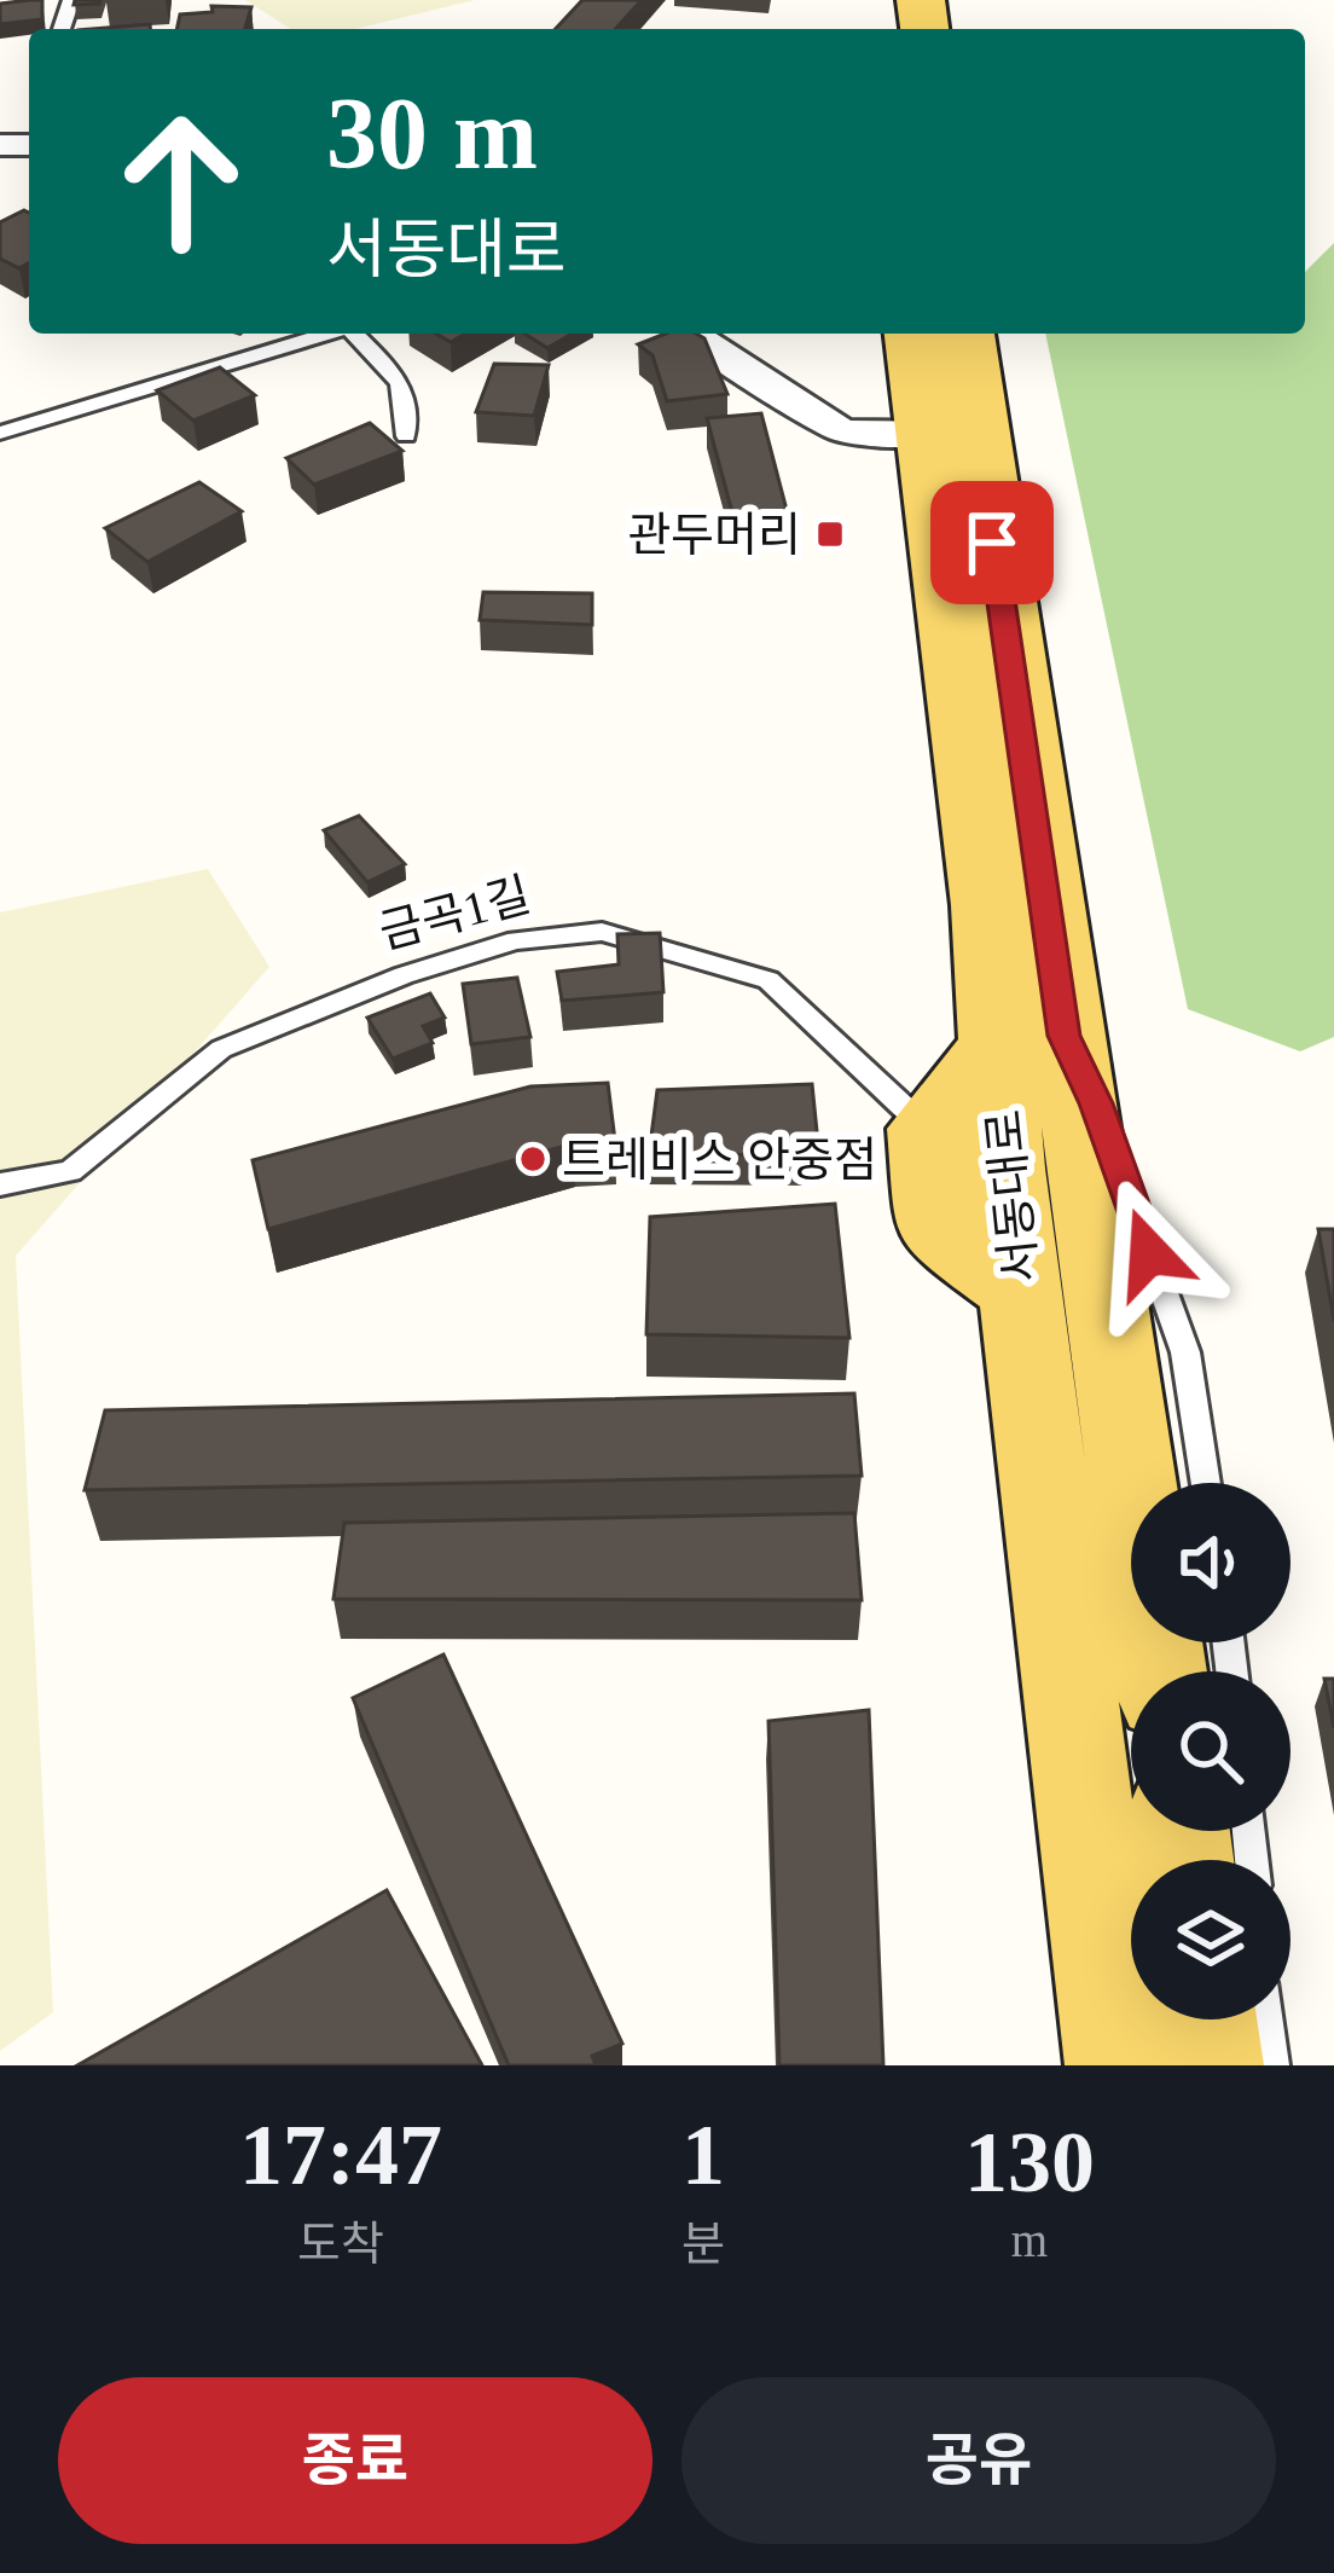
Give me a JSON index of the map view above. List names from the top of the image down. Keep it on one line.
{"streets":{"main road":["서동대로"],"lane":["금곡1길"]},"places":{"transit":["관두머리"],"other":["트레비스 안중점"]},"page":{"turn":["30 m","서동대로"],"eta":["17:47","도착","1","분","130","m"],"buttons":["종료","공유"]}}
